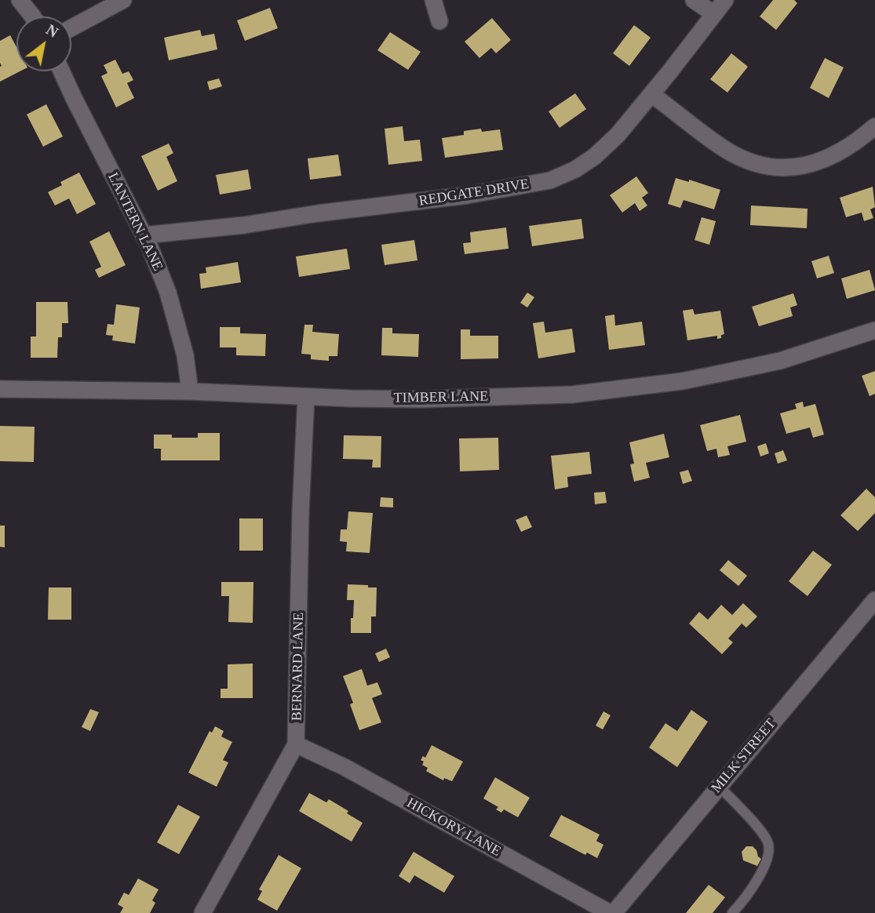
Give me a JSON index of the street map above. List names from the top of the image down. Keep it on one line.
{"streets":{"street":["REDGATE DRIVE","LANTERN LANE","TIMBER LANE","BERNARD LANE","MILK STREET","HICKORY LANE"]},"crossings":[["REDGATE DRIVE","LANTERN LANE"],["LANTERN LANE","TIMBER LANE"],["TIMBER LANE","BERNARD LANE"],["BERNARD LANE","HICKORY LANE"]],"north":"top right"}
